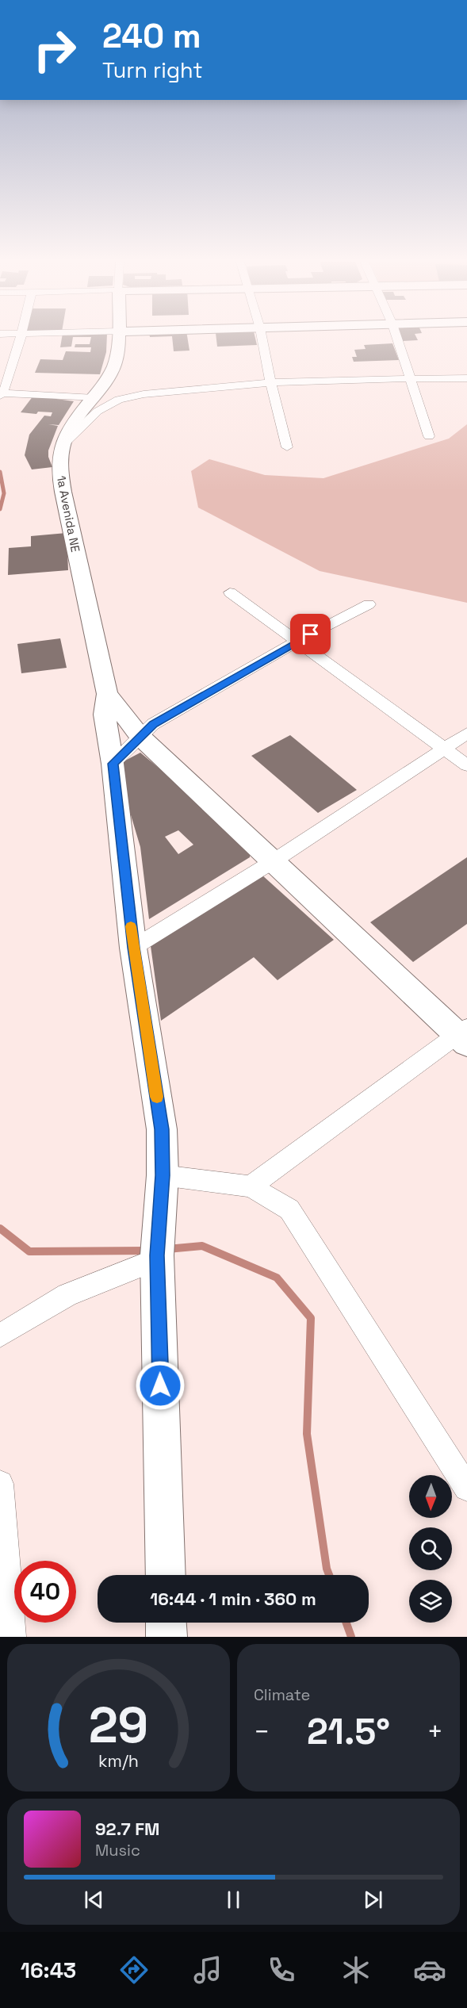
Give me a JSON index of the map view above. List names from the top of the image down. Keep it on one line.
{"streets":{"main road":["1a Avenida NE"]},"north":"bottom","page":{"turn":["240 m","Turn right"],"limit":"40","trip":"16:44 · 1 min · 360 m","tile":"Climate","heat":["−","21.5°","+"],"song":["92.7 FM","Music"],"tabs":"16:43","gauge":["29","km/h"]}}
